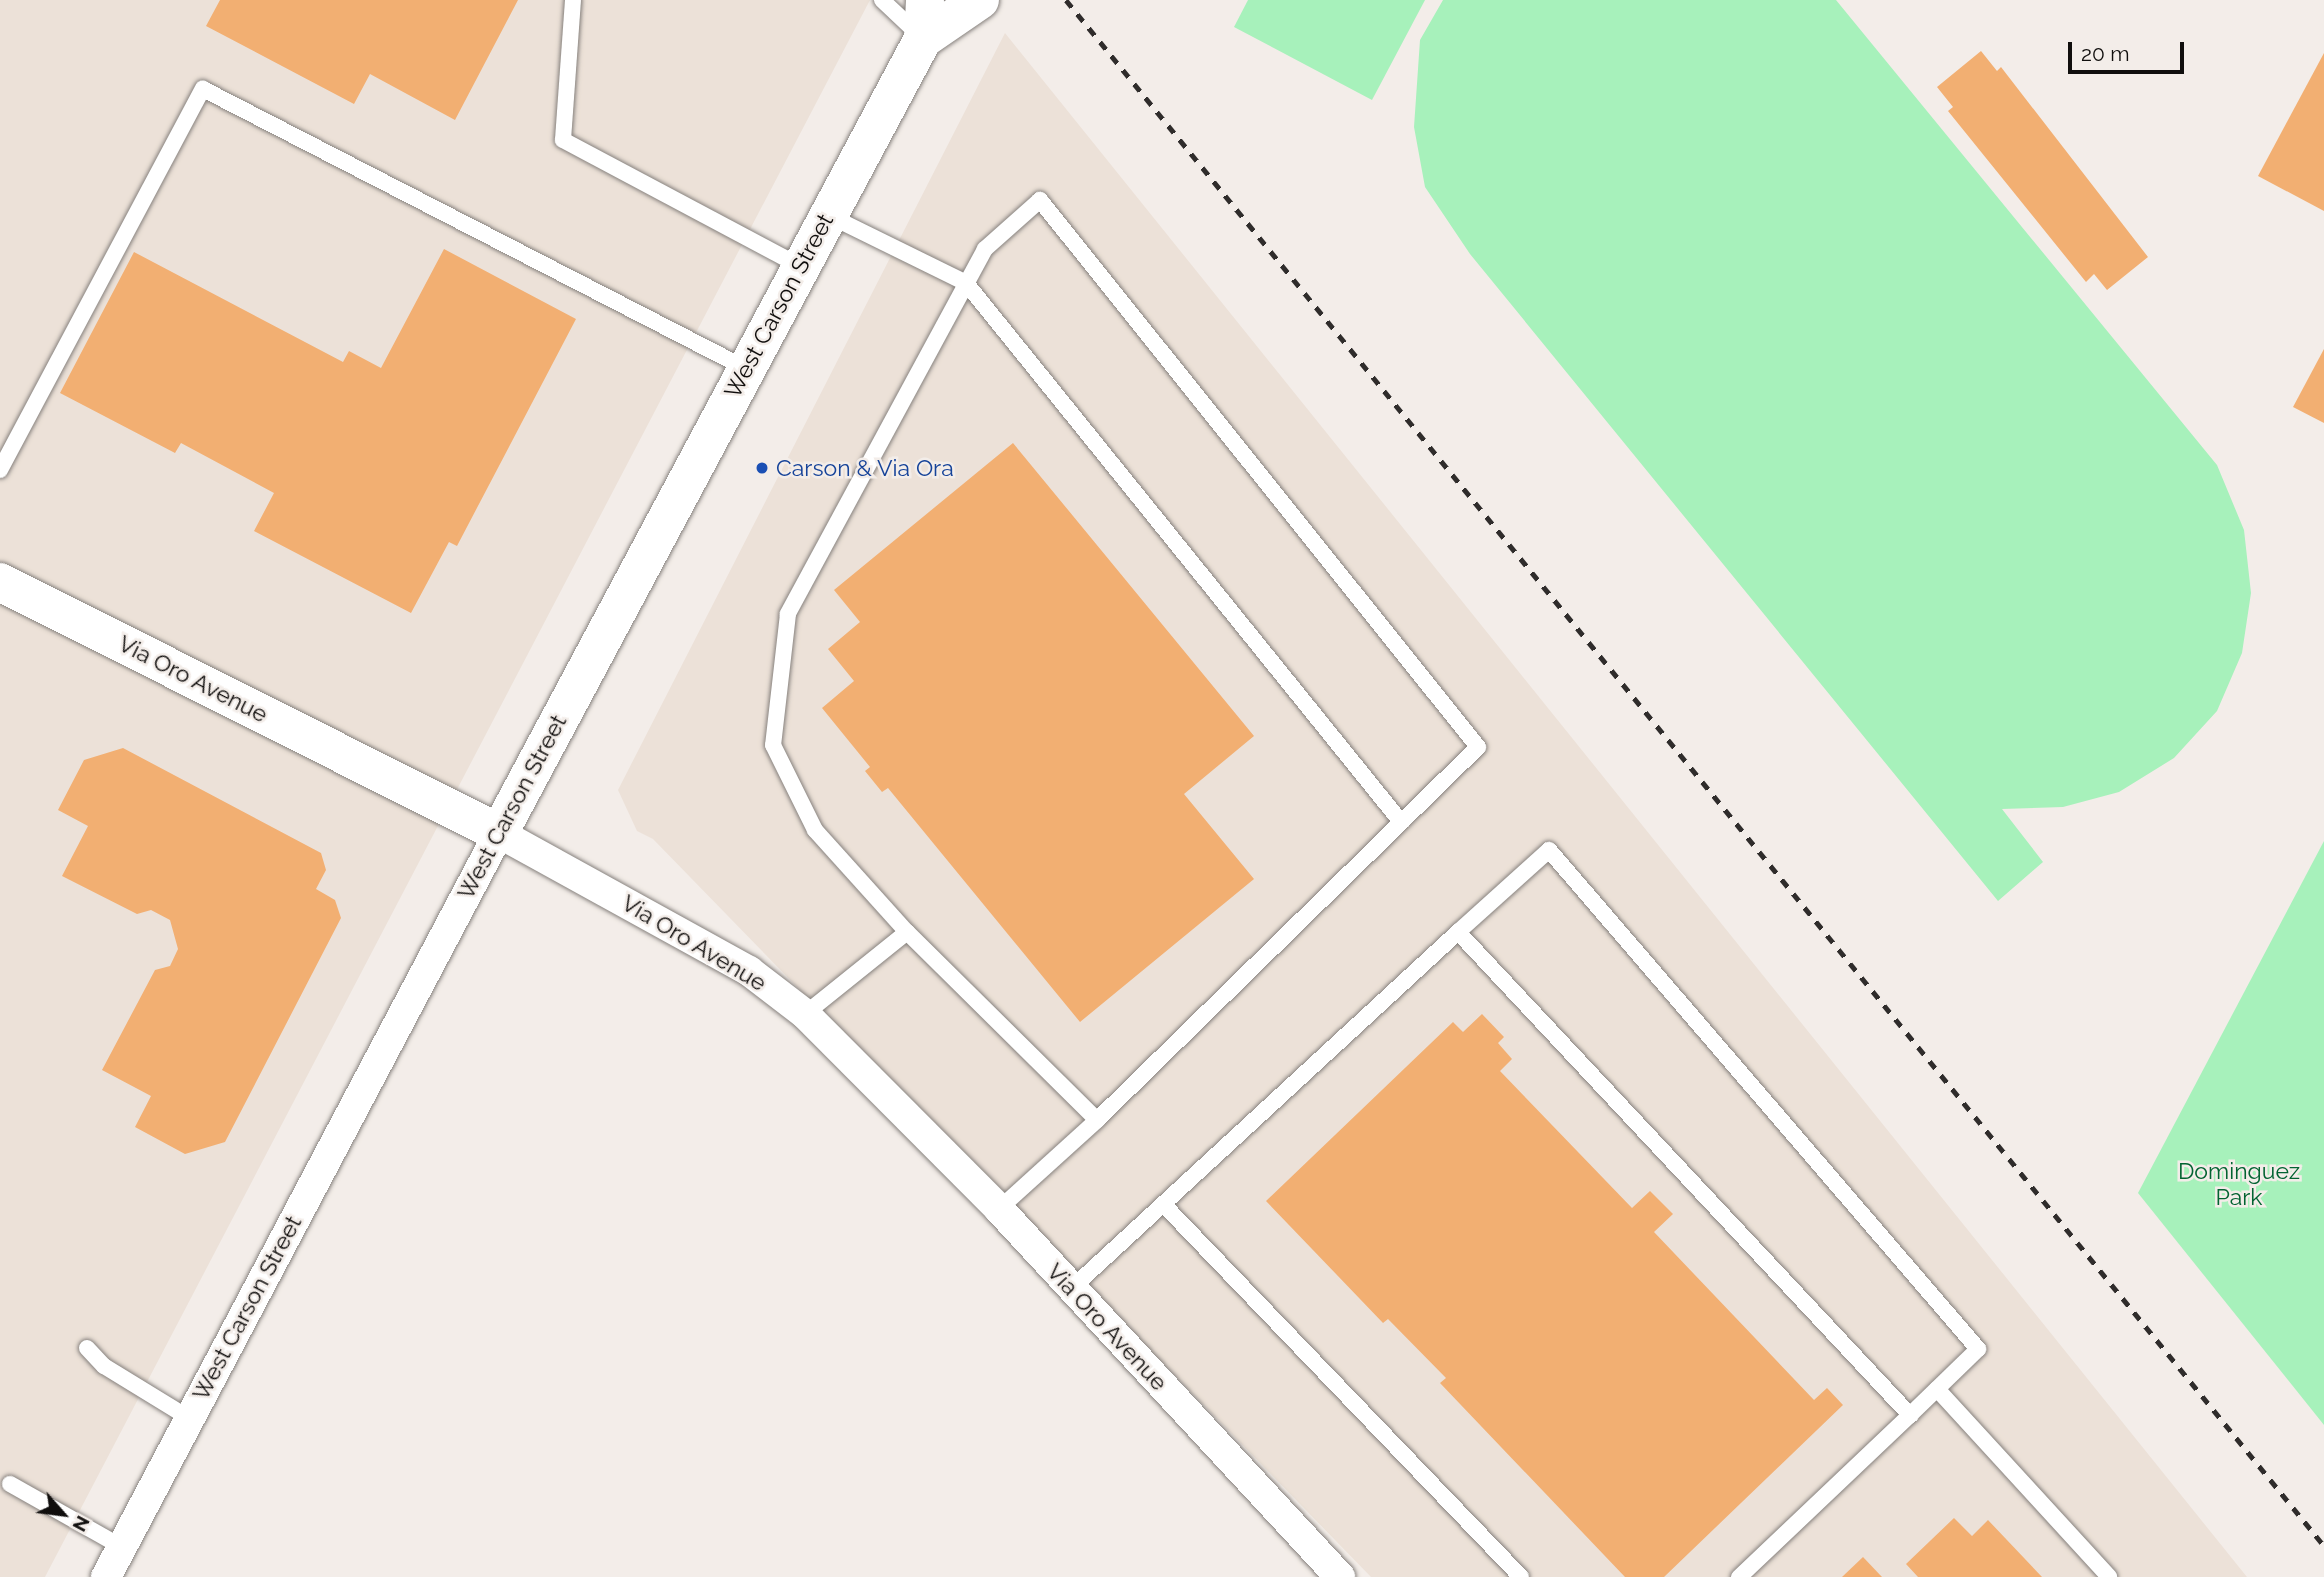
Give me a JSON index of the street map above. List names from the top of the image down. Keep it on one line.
{"streets":{"street":["West Carson Street","Via Oro Avenue"]},"crossings":[["West Carson Street","Via Oro Avenue"]],"parks":["Dominguez Park"],"places":["Carson & Via Ora"],"scale_bar":"20 m","north":"bottom right"}
